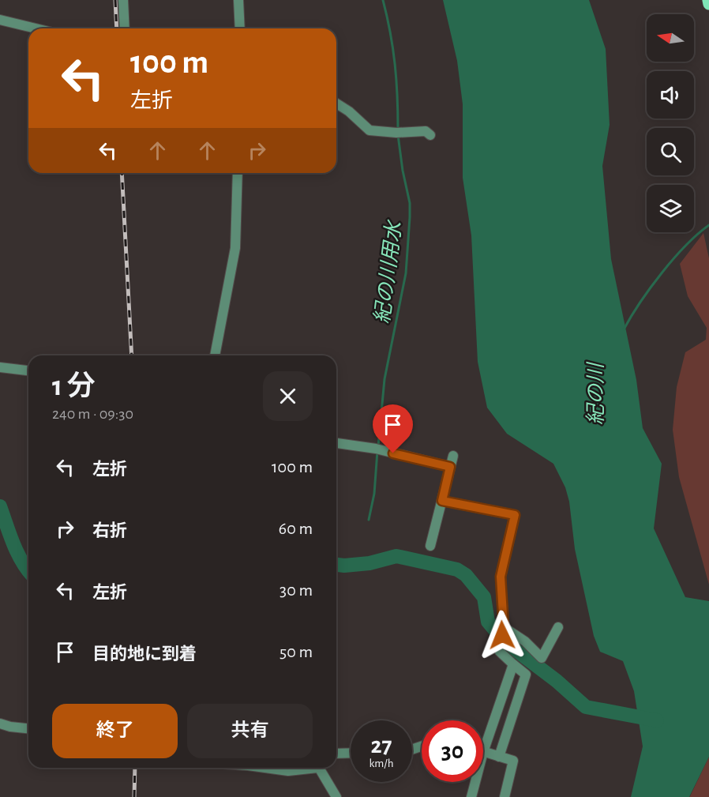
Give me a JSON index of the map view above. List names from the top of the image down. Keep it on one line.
{"water":["紀の川用水","紀の川"],"north":"left","page":{"turn":["100 m","左折"],"heading":["1 分","240 m · 09:30"],"list":[{"name":"左折","value":"100 m"},{"name":"右折","value":"60 m"},{"name":"左折","value":"30 m"},{"name":"目的地に到着","value":"50 m"}],"buttons":["終了","共有"],"speed":"27 km/h","limit":"30"}}
